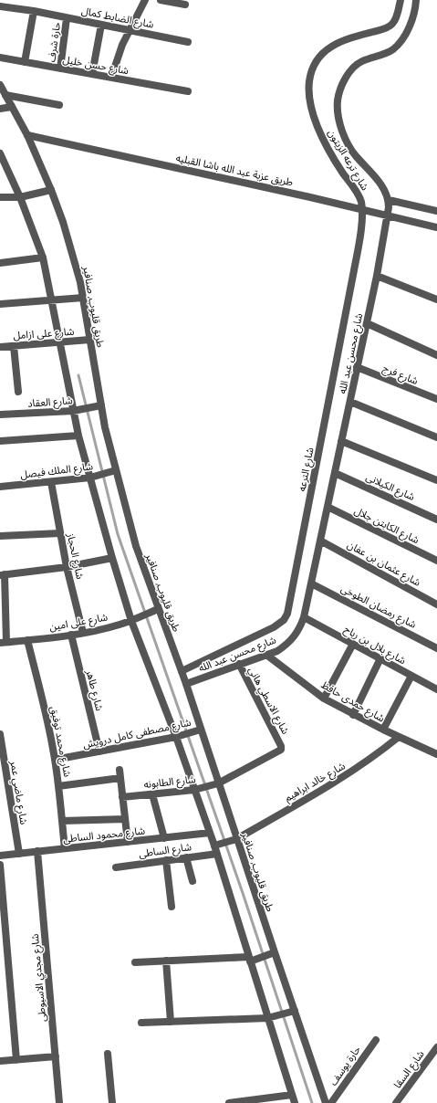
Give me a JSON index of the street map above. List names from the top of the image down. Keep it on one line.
{"streets":{"street":["شارع الضابط كمال","حارة شرف","شارع حسن خليل","شارع ترعه الزيتون","طريق عزبة عبد الله باشا القبليه","طريق قليوب, صنافير","شارع على ازامل","شارع محسن عبد الله","شارع فرج","شارع العقاد","شارع الترعه","شارع الملك فيصل","شارع الكيلانى","شارع الكابتن جلال","شارع الحجاز","شارع عثمان بن عفان","شارع رمضان الطوخى","شارع على امين","شارع بلال بن رباح","شارع طاهر","شارع الاسطي هاني","شارع حمدى حافظ","شارع مصطفى كامل درويش","شارع محمد توفيق","شارع الطابونه","شارع خالد ابراهيم","شارع ماضي عمر","شارع محمود الساطى","شارع الساطى","شارع مجدي الاسيوطى","حارة يوسف","شارع السقا"]},"crossings":[["شارع الضابط كمال","حارة شرف"],["حارة شرف","شارع حسن خليل"],["شارع ترعه الزيتون","طريق عزبة عبد الله باشا القبليه"],["شارع ترعه الزيتون","شارع الترعه"],["طريق عزبة عبد الله باشا القبليه","طريق قليوب, صنافير"],["طريق عزبة عبد الله باشا القبليه","شارع محسن عبد الله"],["طريق عزبة عبد الله باشا القبليه","شارع الترعه"],["طريق قليوب, صنافير","شارع على ازامل"],["طريق قليوب, صنافير","شارع محسن عبد الله"],["طريق قليوب, صنافير","شارع العقاد"],["طريق قليوب, صنافير","شارع الترعه"],["طريق قليوب, صنافير","شارع الملك فيصل"],["طريق قليوب, صنافير","شارع على امين"],["طريق قليوب, صنافير","شارع مصطفى كامل درويش"],["طريق قليوب, صنافير","شارع الطابونه"],["طريق قليوب, صنافير","شارع خالد ابراهيم"],["شارع محسن عبد الله","شارع فرج"],["شارع محسن عبد الله","شارع الكيلانى"],["شارع محسن عبد الله","شارع الكابتن جلال"],["شارع محسن عبد الله","شارع عثمان بن عفان"],["شارع محسن عبد الله","شارع رمضان الطوخى"],["شارع محسن عبد الله","شارع بلال بن رباح"],["شارع محسن عبد الله","شارع الاسطي هاني"],["شارع محسن عبد الله","شارع حمدى حافظ"],["شارع الملك فيصل","شارع الحجاز"],["شارع الحجاز","شارع على امين"],["شارع على امين","شارع طاهر"],["شارع على امين","شارع محمد توفيق"],["شارع طاهر","شارع مصطفى كامل درويش"],["شارع الاسطي هاني","شارع الطابونه"],["شارع حمدى حافظ","شارع خالد ابراهيم"],["شارع مصطفى كامل درويش","شارع محمد توفيق"],["شارع محمد توفيق","شارع محمود الساطى"],["شارع ماضي عمر","شارع محمود الساطى"],["شارع محمود الساطى","شارع مجدي الاسيوطى"]]}
